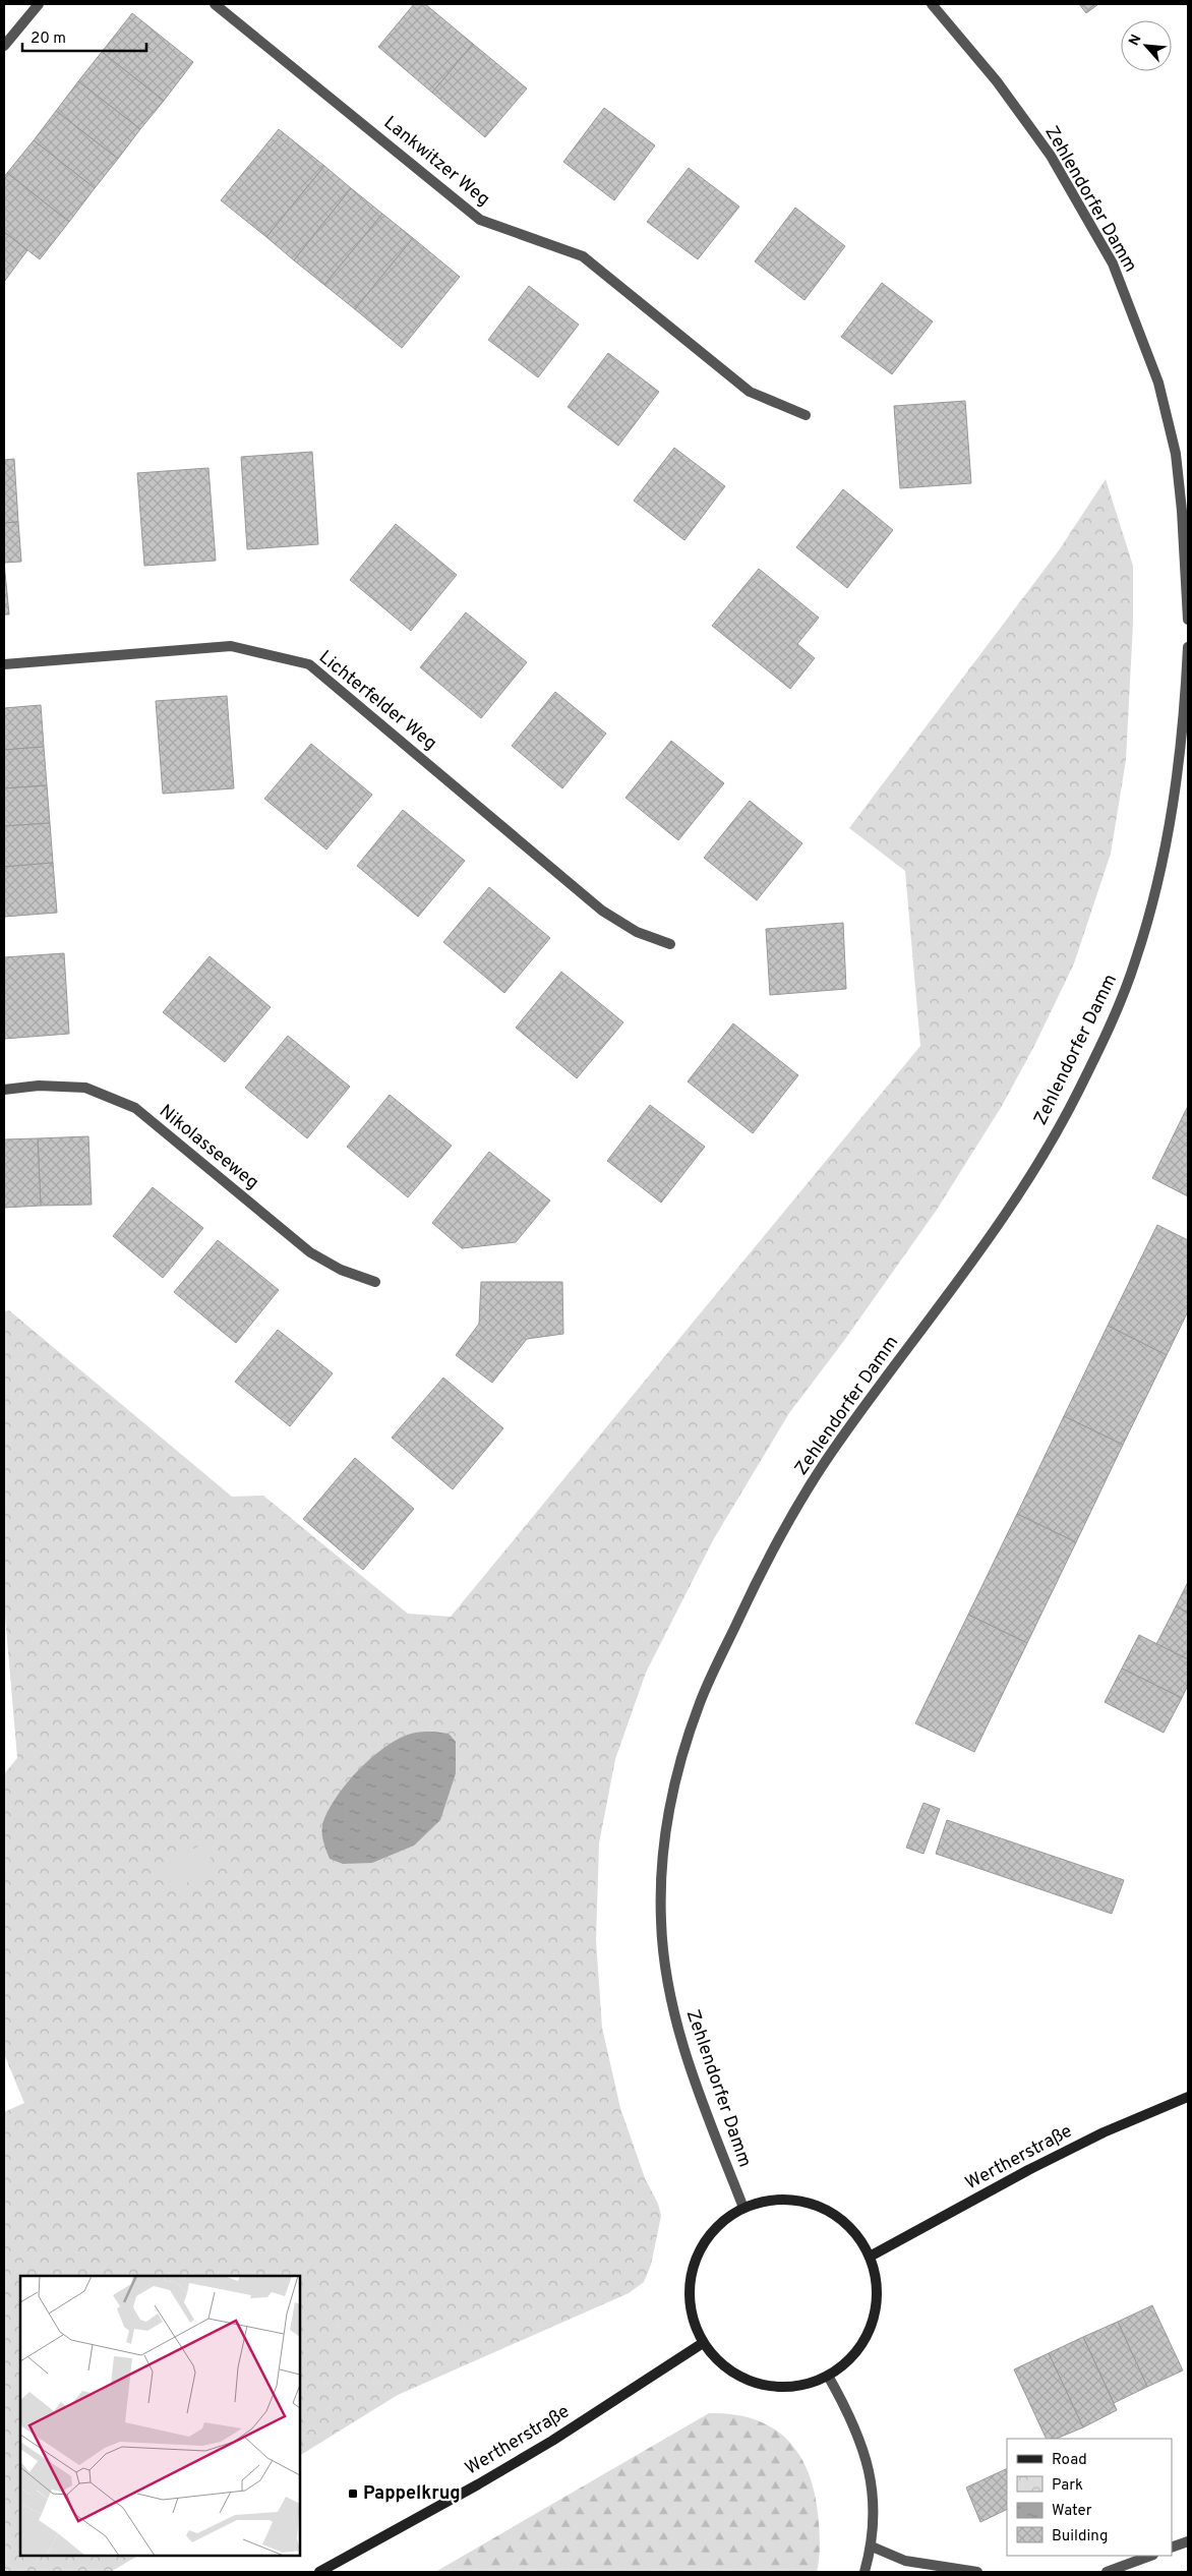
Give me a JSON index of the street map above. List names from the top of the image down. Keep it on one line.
{"streets":{"main road":["Wertherstraße"],"street":["Lankwitzer Weg","Zehlendorfer Damm","Lichterfelder Weg","Nikolasseeweg"]},"places":{"transit":["Pappelkrug"]},"legend":["Road","Park","Water","Building"],"scale_bar":"20 m","north":"top left"}
